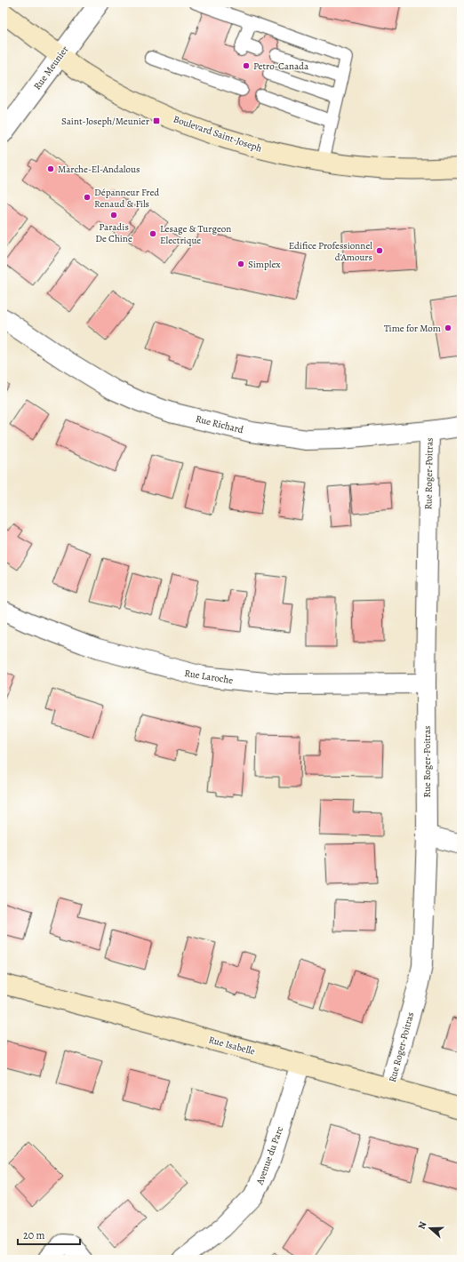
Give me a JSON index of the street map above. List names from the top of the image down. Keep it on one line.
{"streets":{"main road":["Boulevard Saint-Joseph","Rue Isabelle"],"street":["Rue Meunier","Rue Richard","Rue Roger-Poitras","Rue Laroche","Avenue du Parc"]},"crossings":[["Rue Meunier","Boulevard Saint-Joseph"],["Rue Richard","Rue Roger-Poitras"],["Rue Roger-Poitras","Rue Laroche"],["Rue Roger-Poitras","Rue Isabelle"],["Rue Isabelle","Avenue du Parc"]],"places":{"other":["Petro-Canada","Marche-El-Andalous","Dépanneur Fred Renaud & Fils","Paradis De Chine","Lesage & Turgeon Electrique","Edifice Professionnel d'Amours","Simplex","Time for Mom"],"transit":["Saint-Joseph/Meunier"]},"scale_bar":"20 m","north":"left"}
